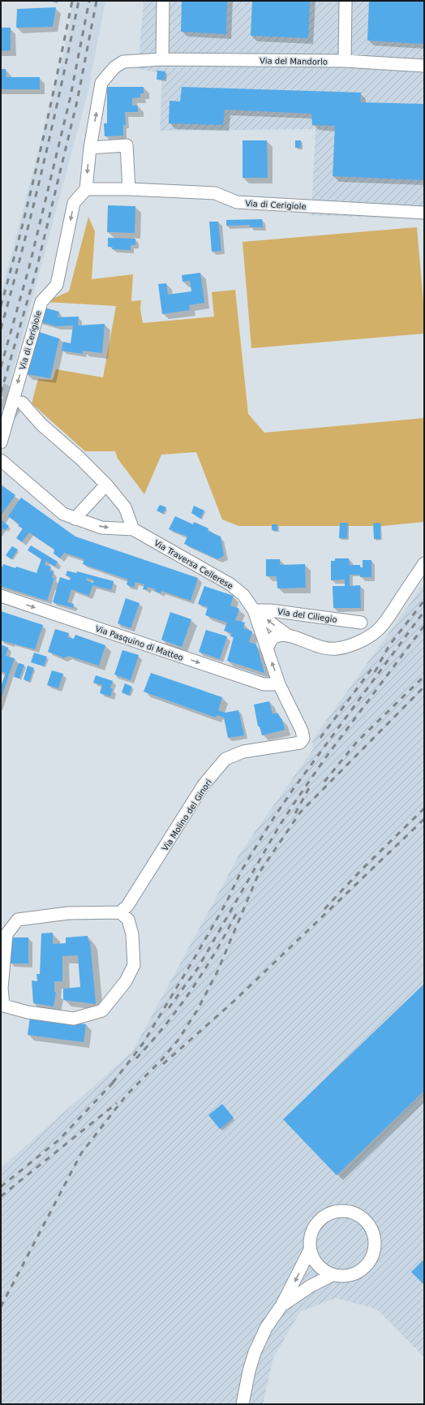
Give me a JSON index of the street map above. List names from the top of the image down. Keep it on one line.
{"streets":{"street":["Via del Mandorlo","Via di Cerigiole","Via Traversa Cellerese","Via del Ciliegio","Via Pasquino di Matteo","Via Molino del Ginori"]},"crossings":[["Via Traversa Cellerese","Via del Ciliegio"],["Via Traversa Cellerese","Via Pasquino di Matteo"],["Via Traversa Cellerese","Via Molino del Ginori"]],"one_way":["Via di Cerigiole","Via Pasquino di Matteo"]}
